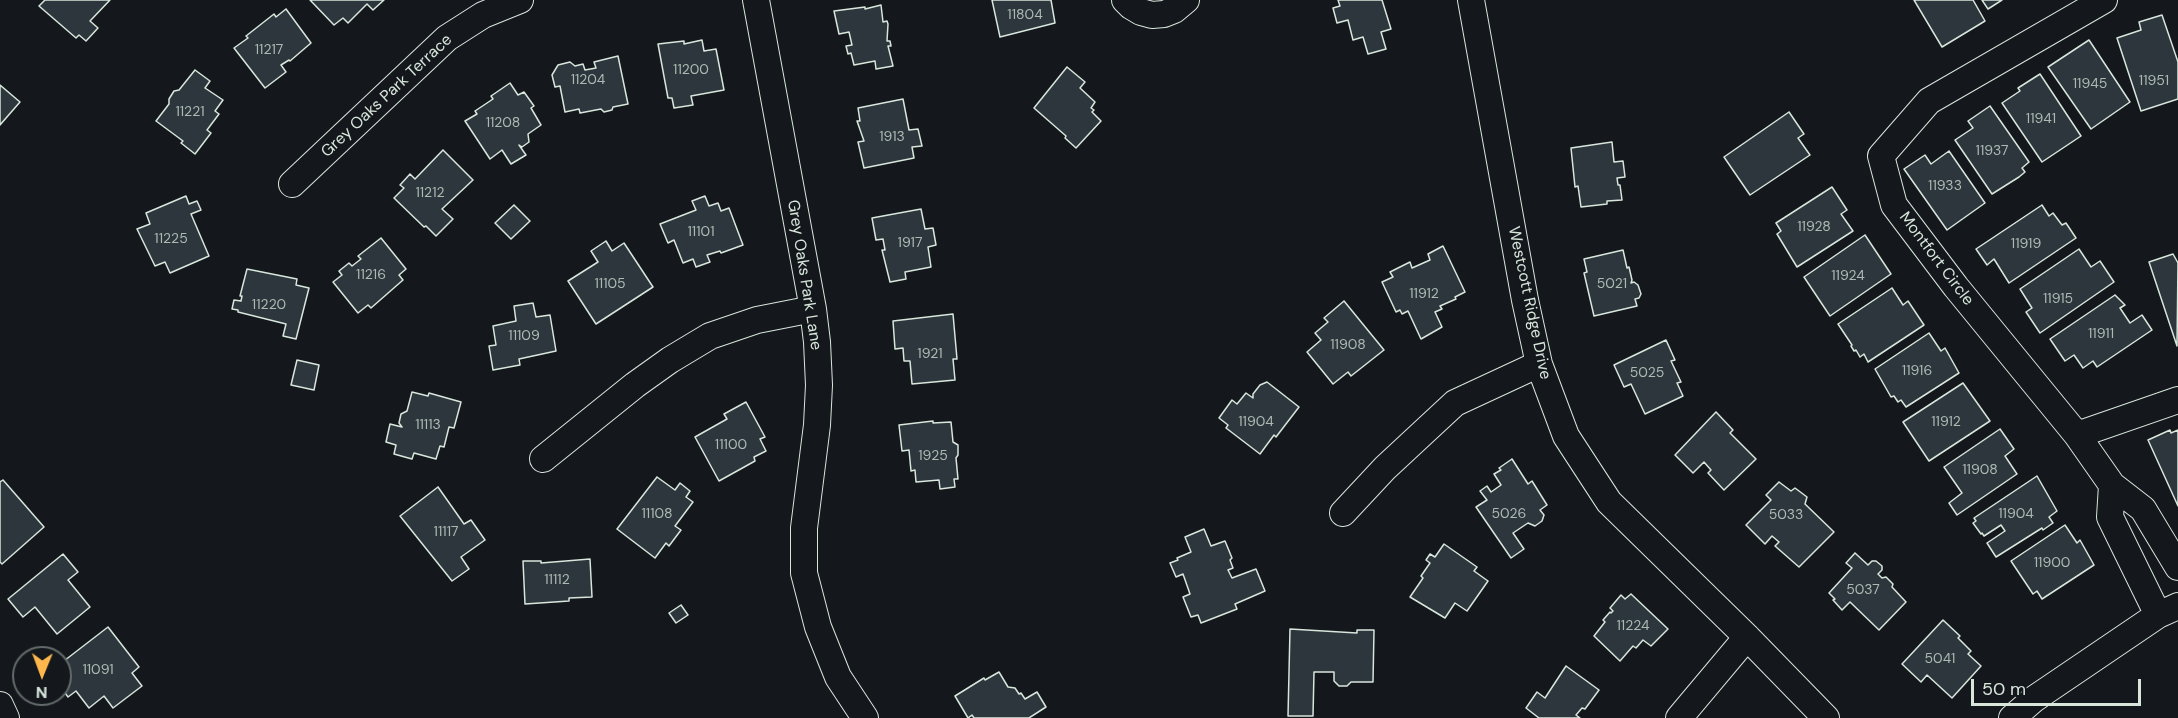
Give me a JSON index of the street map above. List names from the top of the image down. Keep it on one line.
{"streets":{"street":["Grey Oaks Park Terrace","Montfort Circle","Grey Oaks Park Lane","Westcott Ridge Drive"]},"house_numbers":["11804","11217","11200","11204","11951","11945","11221","11941","11208","1913","11937","11933","11212","11928","11101","11225","1917","11919","11216","11924","11105","5021","11912","11915","11220","11911","11109","11908","1921","11916","5025","11904","11912","11113","11100","1925","11908","11108","5026","11904","5033","11117","11900","11112","5037","11224","5041","11091"],"scale_bar":"50 m","north":"bottom"}
